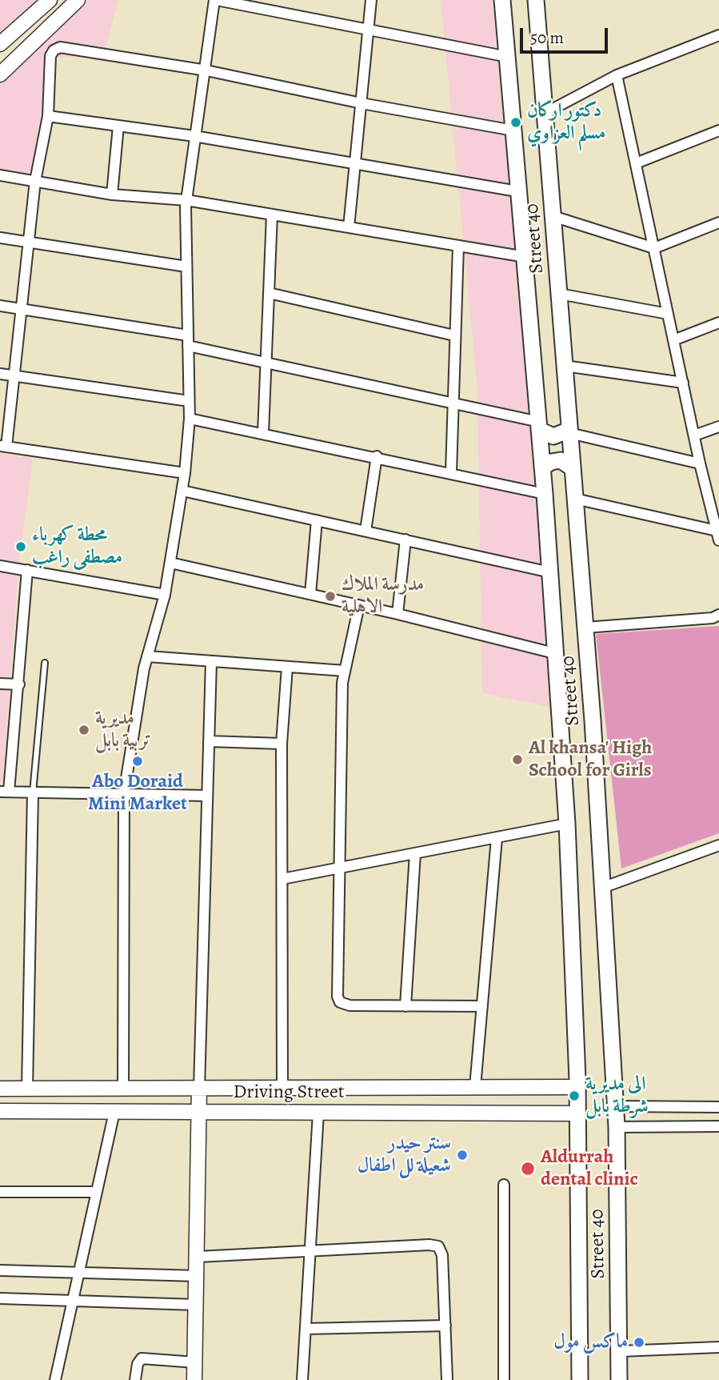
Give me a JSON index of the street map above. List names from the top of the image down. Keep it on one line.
{"streets":{"main road":["Street 40"],"street":["Driving Street"]},"crossings":[["Street 40","Driving Street"]],"places":["دكتور اركان مسلم العزاوي","محطة كهرباء مصطفى راغب","مدرسة الملاك الاهلية","مديرية تربية بابل","Al khansa' High School for Girls","Abo Doraid Mini Market","الى مديرية شرطة بابل","سنتر حيدر شعيلة لل اطفال","Aldurrah dental clinic","ماكس مول"],"scale_bar":"50 m"}
